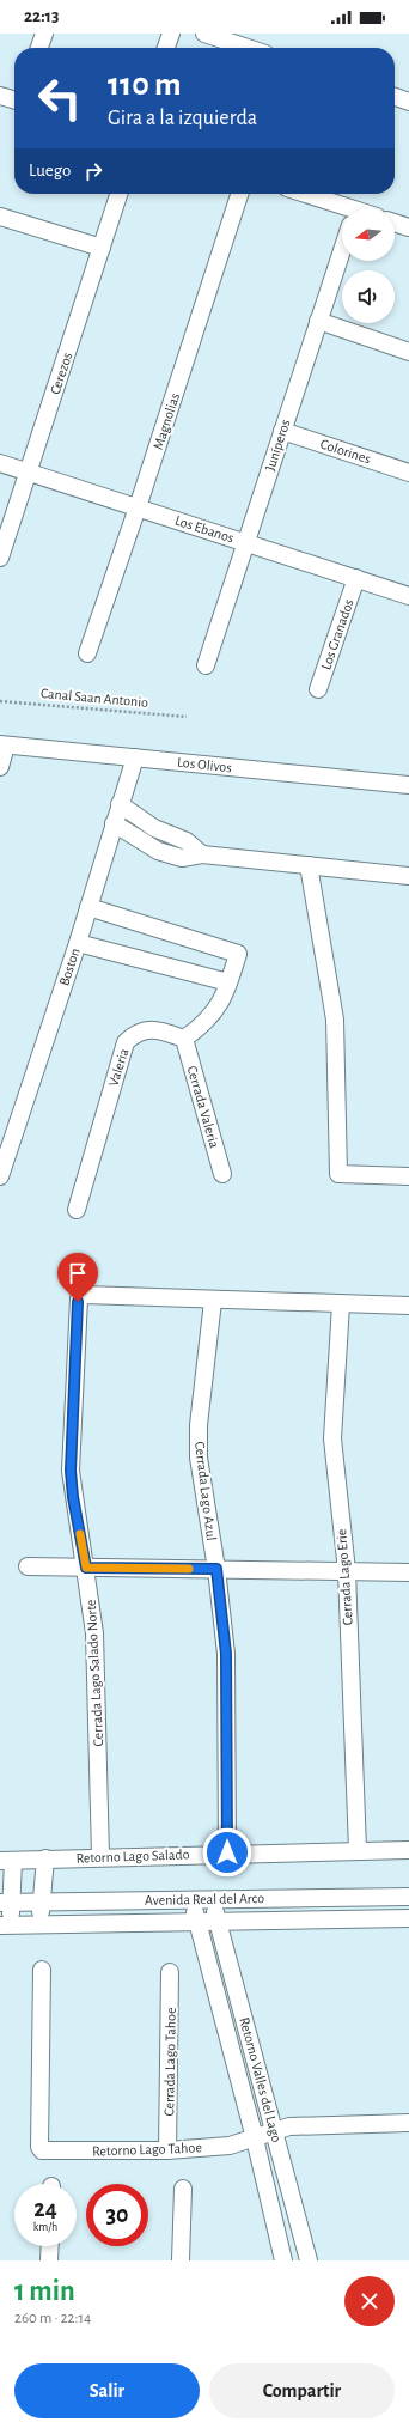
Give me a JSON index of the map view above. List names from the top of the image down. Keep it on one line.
{"streets":{"street":["Cerezos","Magnolias","Juníperos","Colorines","Los Ebanos","Los Granados","Los Olivos","Boston","Valeria","Cerrada Valeria","Cerrada Lago Azul","Cerrada Lago Erie","Cerrada Lago Salado Norte","Retorno Lago Salado","Avenida Real del Arco","Cerrada Lago Tahoe","Retorno Valles del Lago","Retorno Lago Tahoe"],"path":["Canal Saan Antonio"]},"crossings":[["Cerezos","Los Ebanos"],["Magnolias","Los Ebanos"],["Juníperos","Colorines"],["Juníperos","Los Ebanos"],["Los Ebanos","Los Granados"],["Los Olivos","Boston"],["Valeria","Cerrada Valeria"],["Cerrada Lago Azul","Cerrada Lago Salado Norte"],["Cerrada Lago Azul","Retorno Lago Salado"],["Cerrada Lago Erie","Retorno Lago Salado"],["Cerrada Lago Salado Norte","Retorno Lago Salado"],["Avenida Real del Arco","Retorno Valles del Lago"],["Cerrada Lago Tahoe","Retorno Lago Tahoe"],["Retorno Valles del Lago","Retorno Lago Tahoe"]],"north":"left","page":{"status":"22:13","turn":["110 m","Gira a la izquierda"],"then":"Luego","speed":"24 km/h","limit":"30","heading":["1 min","260 m · 22:14"],"buttons":["Salir","Compartir"]}}
